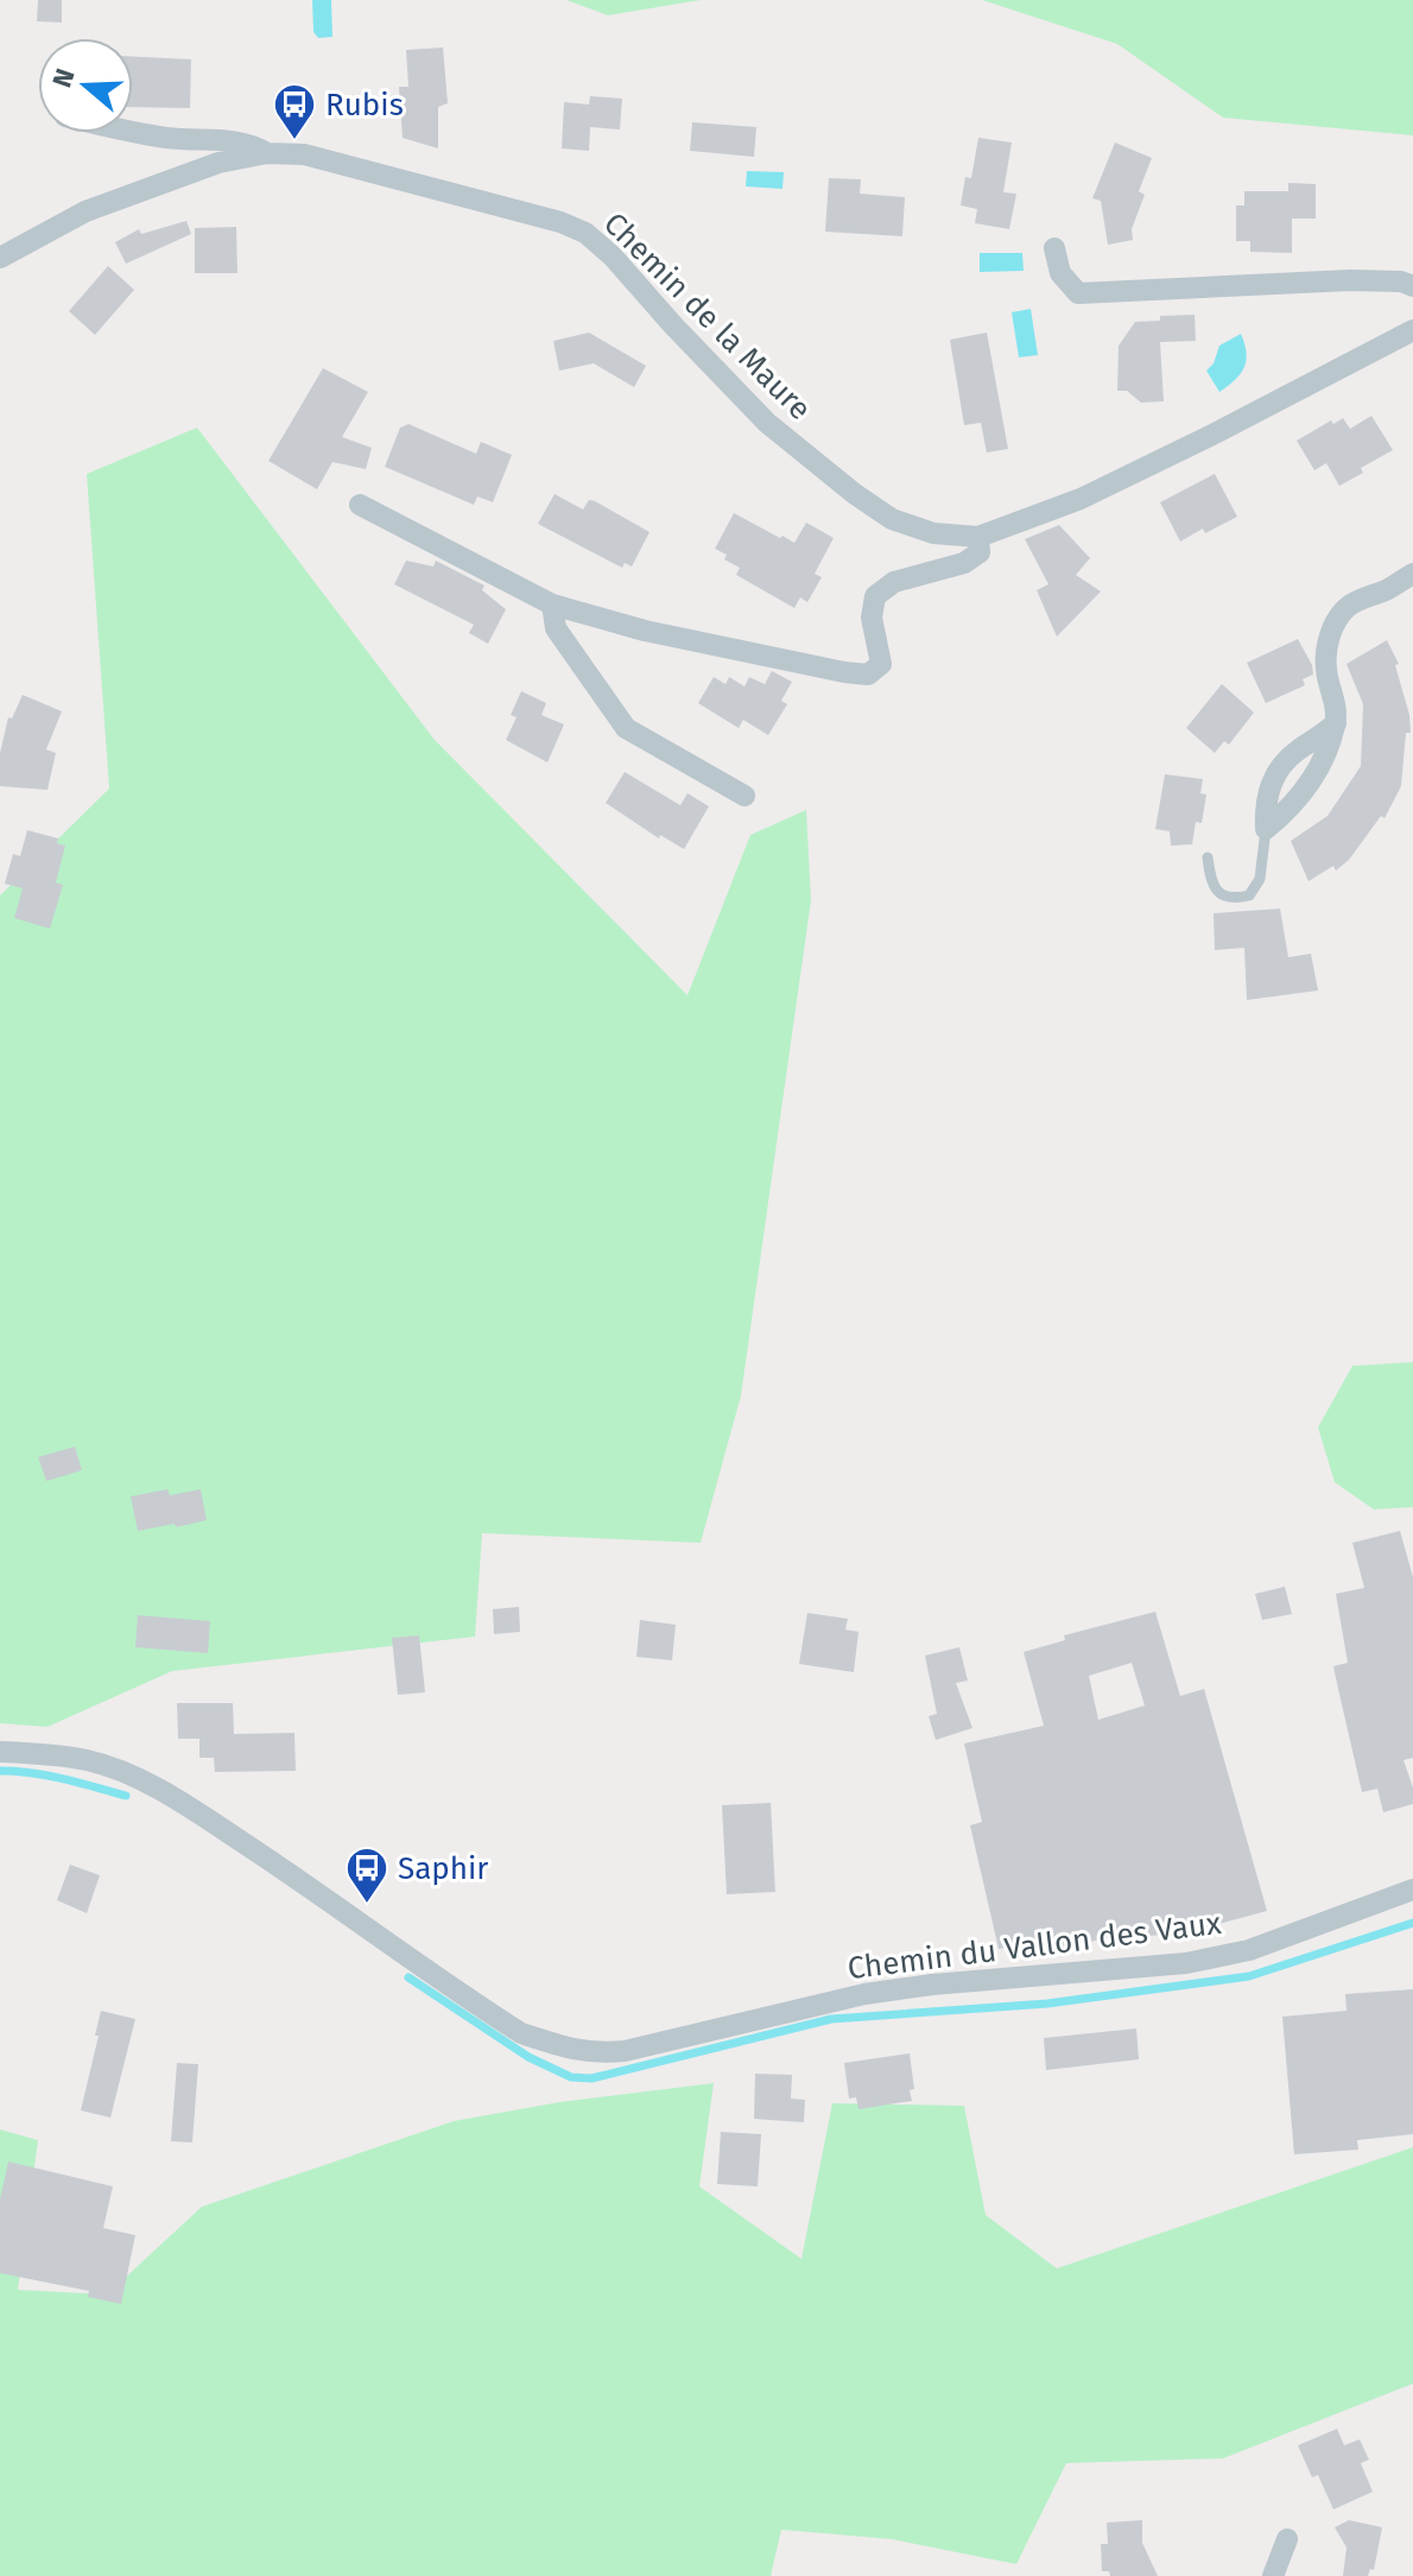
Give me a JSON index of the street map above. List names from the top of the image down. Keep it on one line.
{"streets":{"street":["Chemin de la Maure","Chemin du Vallon des Vaux"]},"places":{"bus stop":["Rubis","Saphir"]},"north":"left"}
